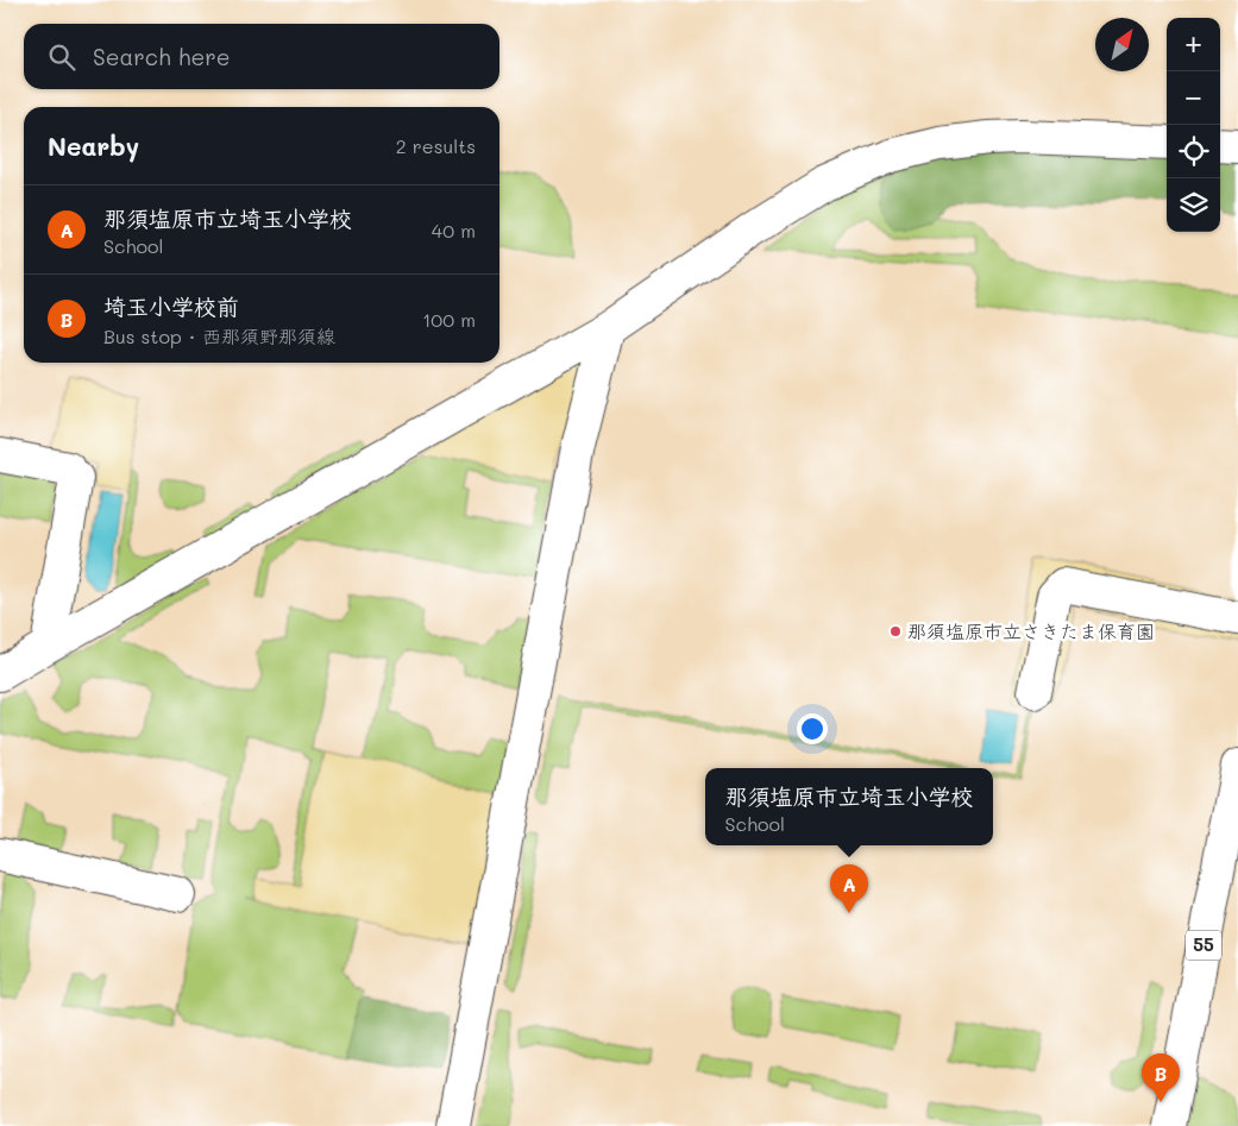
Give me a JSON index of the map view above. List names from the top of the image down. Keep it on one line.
{"streets":{"street":["55"]},"places":["那須塩原市立さきたま保育園"],"north":"top right","page":{"map_buttons":["+","−"],"search":"Search here","heading":["Nearby","2 results"],"list":[{"mark":"A","name":"那須塩原市立埼玉小学校","note":"School","value":"40 m"},{"mark":"B","name":"埼玉小学校前","note":"Bus stop · 西那須野那須線","value":"100 m"}],"popup":["那須塩原市立埼玉小学校","School"],"pins":["A","B"]}}
